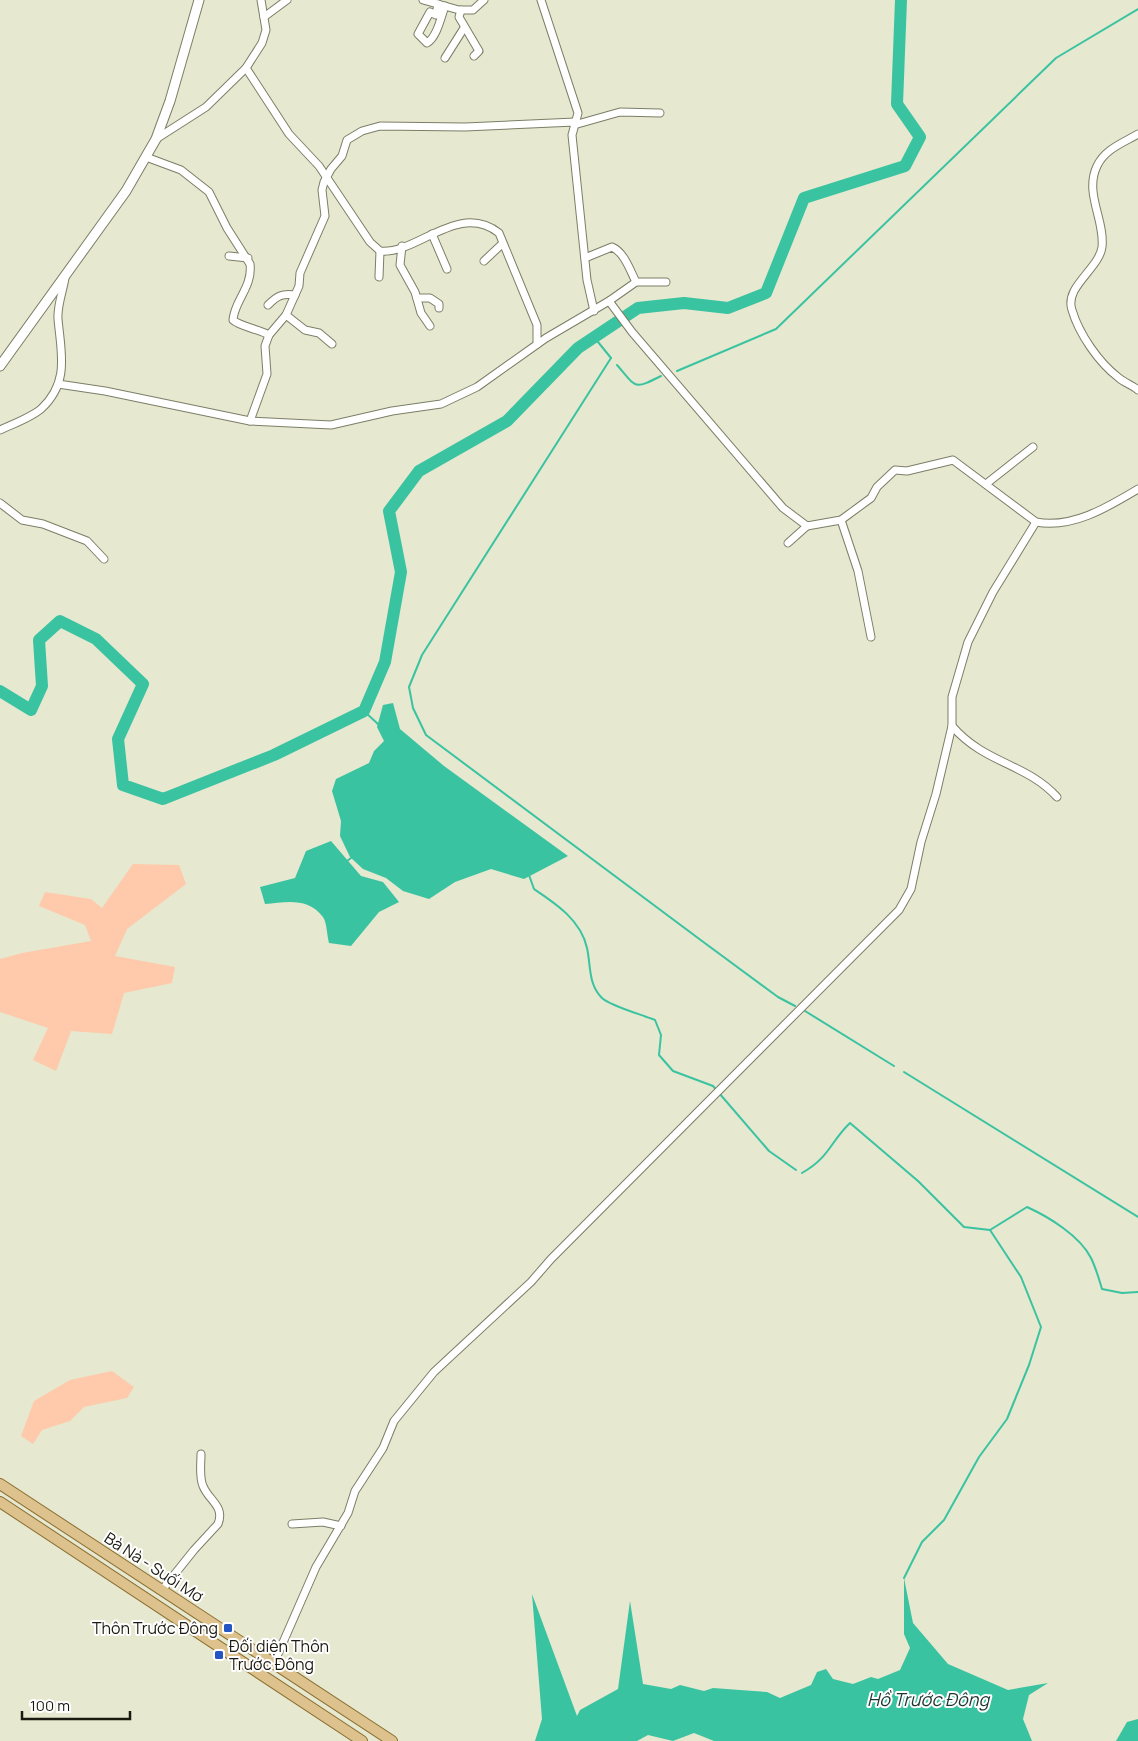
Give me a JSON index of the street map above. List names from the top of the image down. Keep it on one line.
{"streets":{"main road":["Bà Nà - Suối Mơ"]},"water":["Hồ Trước Đông"],"places":{"transit":["Thôn Trước Đông","Đối diện Thôn Trước Đông"]},"scale_bar":"100 m"}
